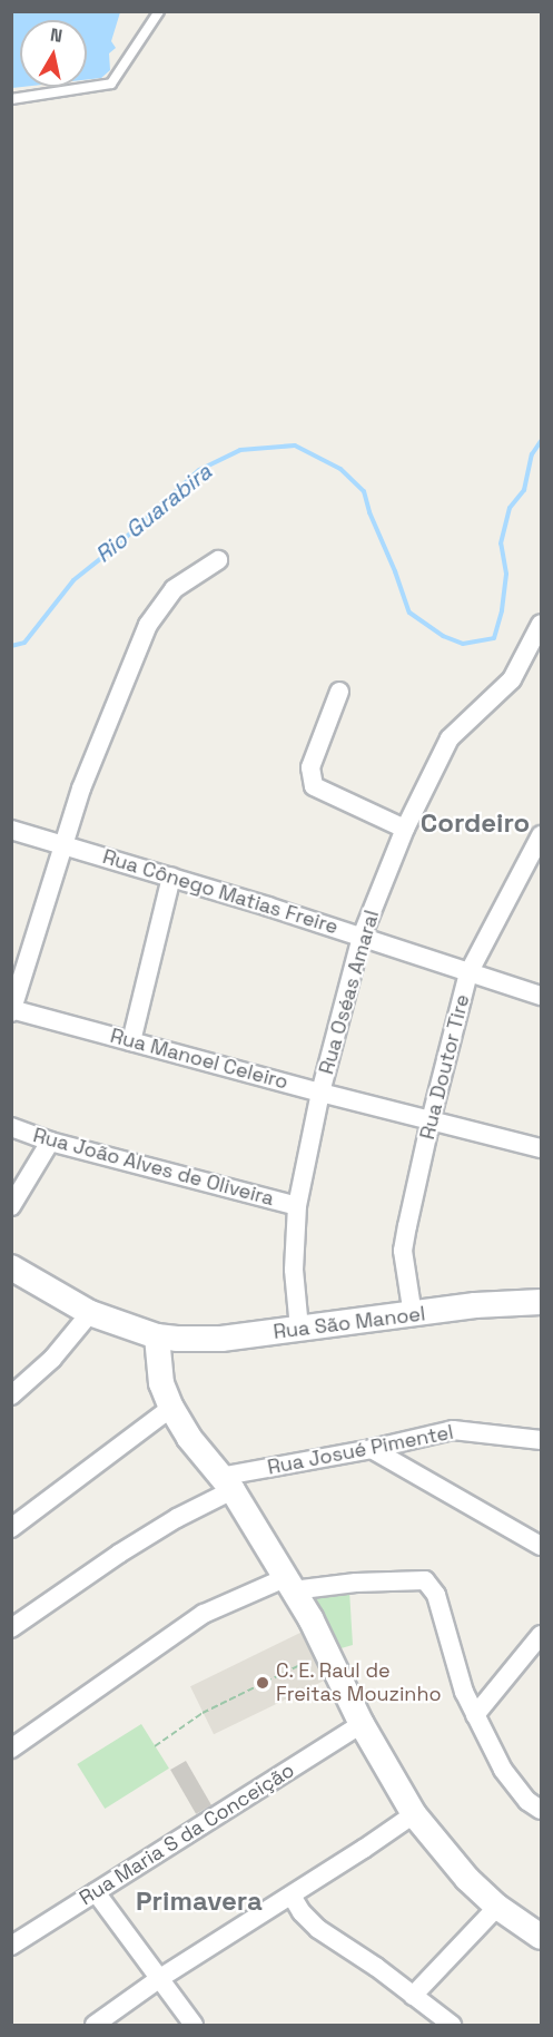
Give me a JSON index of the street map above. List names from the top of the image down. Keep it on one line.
{"streets":{"main road":["Rua São Manoel"],"street":["Rua Cônego Matias Freire","Rua Oséas Amaral","Rua Manoel Celeiro","Rua Doutor Tire","Rua João Alves de Oliveira","Rua Josué Pimentel","Rua Maria S da Conceição"]},"crossings":[["Rua Cônego Matias Freire","Rua Oséas Amaral"],["Rua Cônego Matias Freire","Rua Doutor Tire"],["Rua Oséas Amaral","Rua Manoel Celeiro"],["Rua Oséas Amaral","Rua João Alves de Oliveira"],["Rua Oséas Amaral","Rua São Manoel"],["Rua Manoel Celeiro","Rua Doutor Tire"],["Rua Doutor Tire","Rua São Manoel"]],"districts":["Cordeiro","Primavera"],"water":["Rio Guarabira"],"places":["C. E. Raul de Freitas Mouzinho"],"north":"top"}
